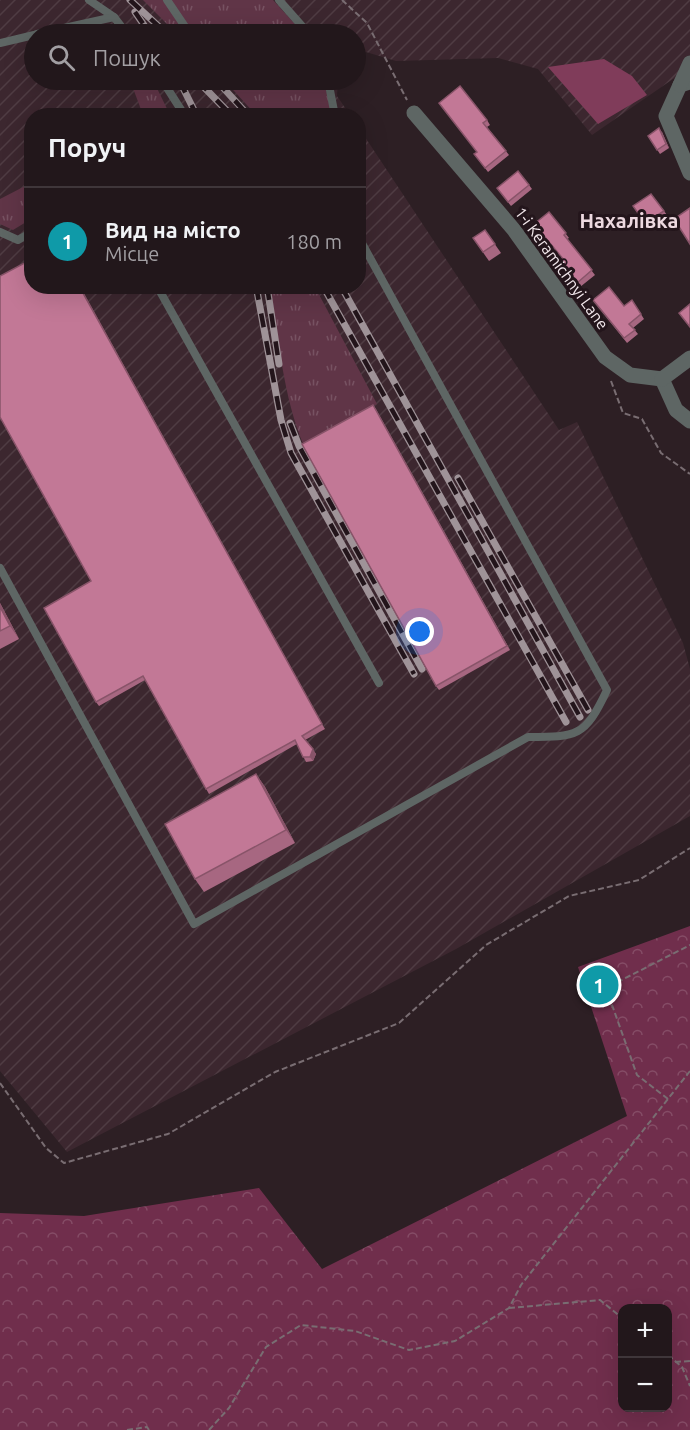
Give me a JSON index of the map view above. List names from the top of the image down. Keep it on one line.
{"streets":{"street":["1-i Keramichnyi Lane"]},"districts":["Нахалівка"],"page":{"search":"Пошук","heading":"Поруч","list":[{"mark":"1","name":"Вид на місто","note":"Місце","value":"180 m"}],"pins":"1","map_buttons":["+","−"]}}
